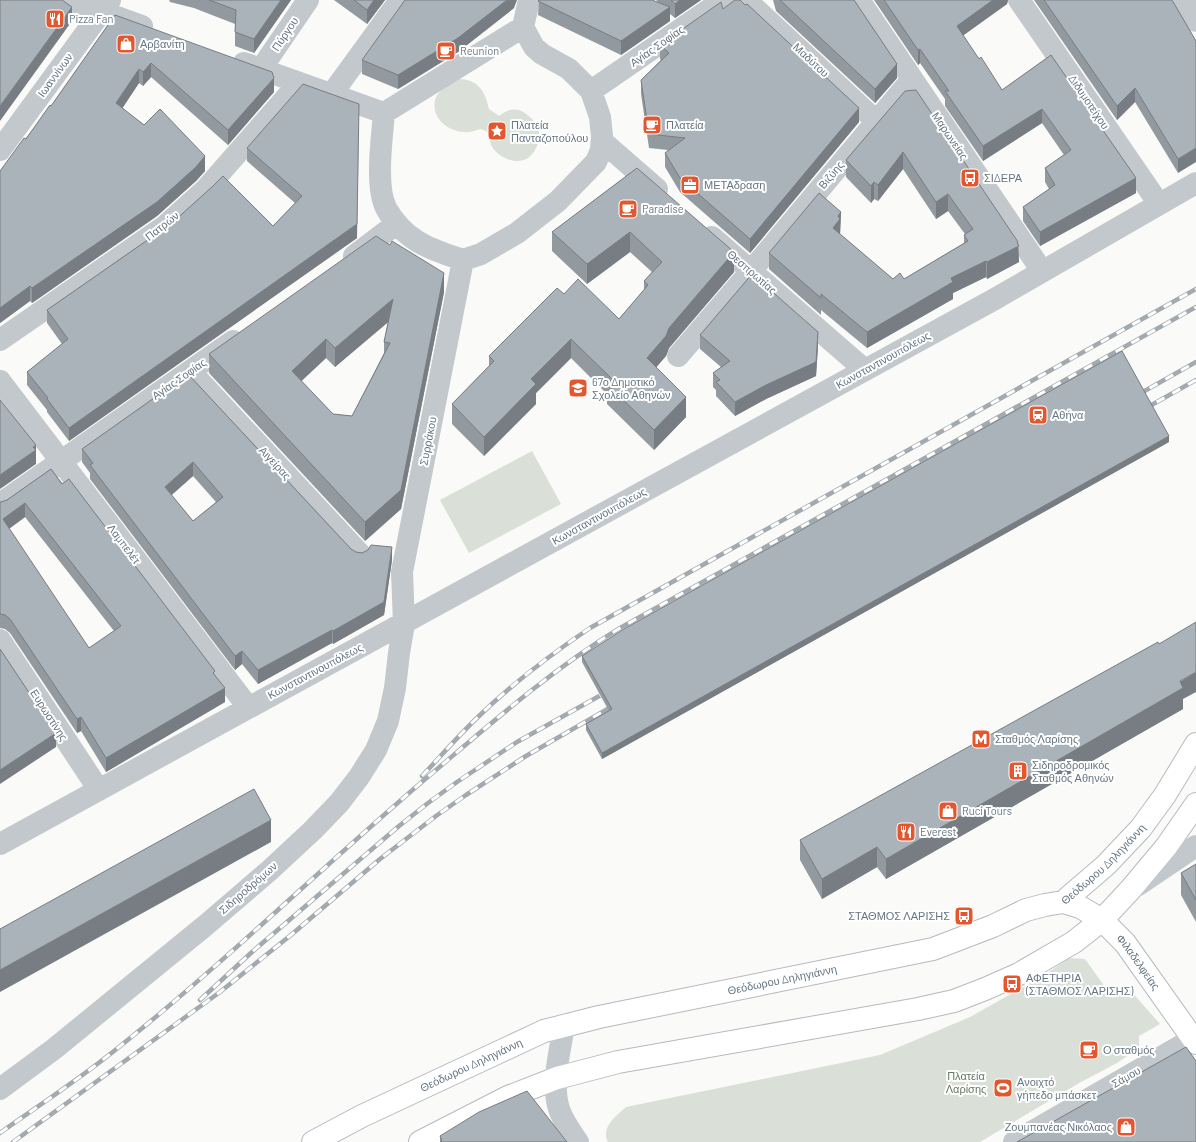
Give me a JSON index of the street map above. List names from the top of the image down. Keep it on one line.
{"streets":{"main road":["Θεόδωρου Δηληγιάννη","Φιλαδελφείας"],"street":["Πύργου","Αγίας Σοφίας","Μαδύτου","Ιωαννίνων","Διδυμοτείχου","Μαρωνείας","Βιζύης","Πατρών","Θεσπρωτίας","Κωνσταντινουπόλεως","Συρράκου","Αιγείρας","Λαμπελέτ","Ευρωστίνης","Σιδηροδρόμων","Σάμου"]},"crossings":[["Αγίας Σοφίας","Αιγείρας"],["Αγίας Σοφίας","Λαμπελέτ"],["Μαδύτου","Βιζύης"],["Διδυμοτείχου","Κωνσταντινουπόλεως"],["Μαρωνείας","Βιζύης"],["Μαρωνείας","Κωνσταντινουπόλεως"],["Βιζύης","Θεσπρωτίας"],["Θεσπρωτίας","Κωνσταντινουπόλεως"],["Κωνσταντινουπόλεως","Συρράκου"],["Κωνσταντινουπόλεως","Λαμπελέτ"],["Κωνσταντινουπόλεως","Ευρωστίνης"],["Κωνσταντινουπόλεως","Σιδηροδρόμων"],["Συρράκου","Σιδηροδρόμων"],["Θεόδωρου Δηληγιάννη","Φιλαδελφείας"],["Φιλαδελφείας","Σάμου"]],"parks":["Πλατεία Λαρίσης"],"places":{"restaurant":["Pizza Fan","Everest"],"shop":["Αρβανίτη","Ruci Tours","Ζουμπανέας Νικόλαος"],"cafe":["Reunion","Πλατεία","Paradise","Ο σταθμός"],"place":["Πλατεία Πανταζοπούλου"],"bus stop":["ΣΙΔΕΡΑ","ΣΤΑΘΜΟΣ ΛΑΡΙΣΗΣ","ΑΦΕΤΗΡΙΑ (ΣΤΑΘΜΟΣ ΛΑΡΙΣΗΣ)"],"office":["ΜΕΤΑδραση"],"school or university":["67ο Δημοτικό Σχολείο Αθηνών"],"station":["Αθήνα"],"metro station":["Σταθμός Λαρίσης"],"building":["Σιδηροδρομικός Σταθμός Αθηνών"],"sports":["Ανοιχτό γήπεδο μπάσκετ"]}}
